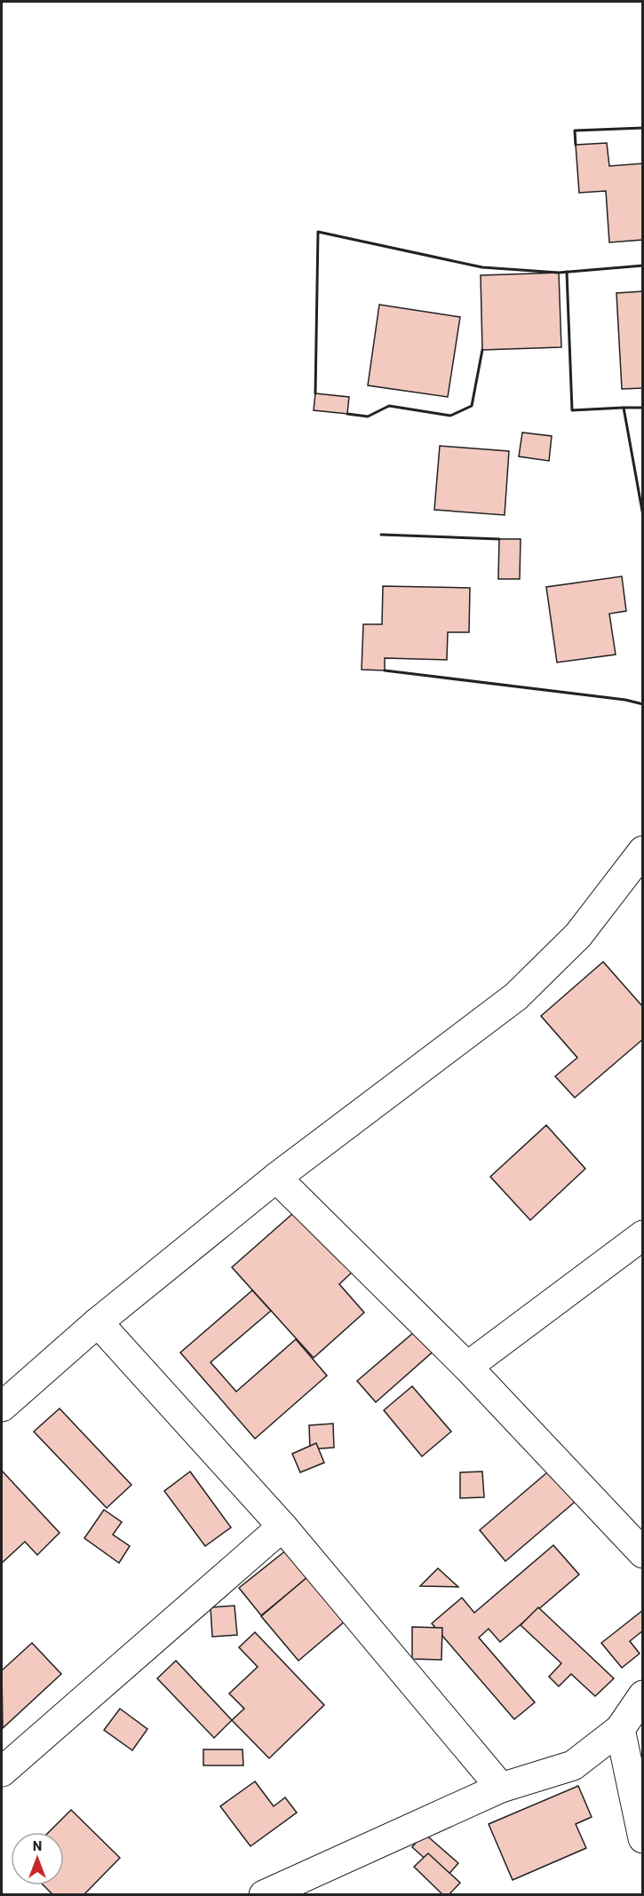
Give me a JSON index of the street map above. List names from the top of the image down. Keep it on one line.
{"north":"top"}
